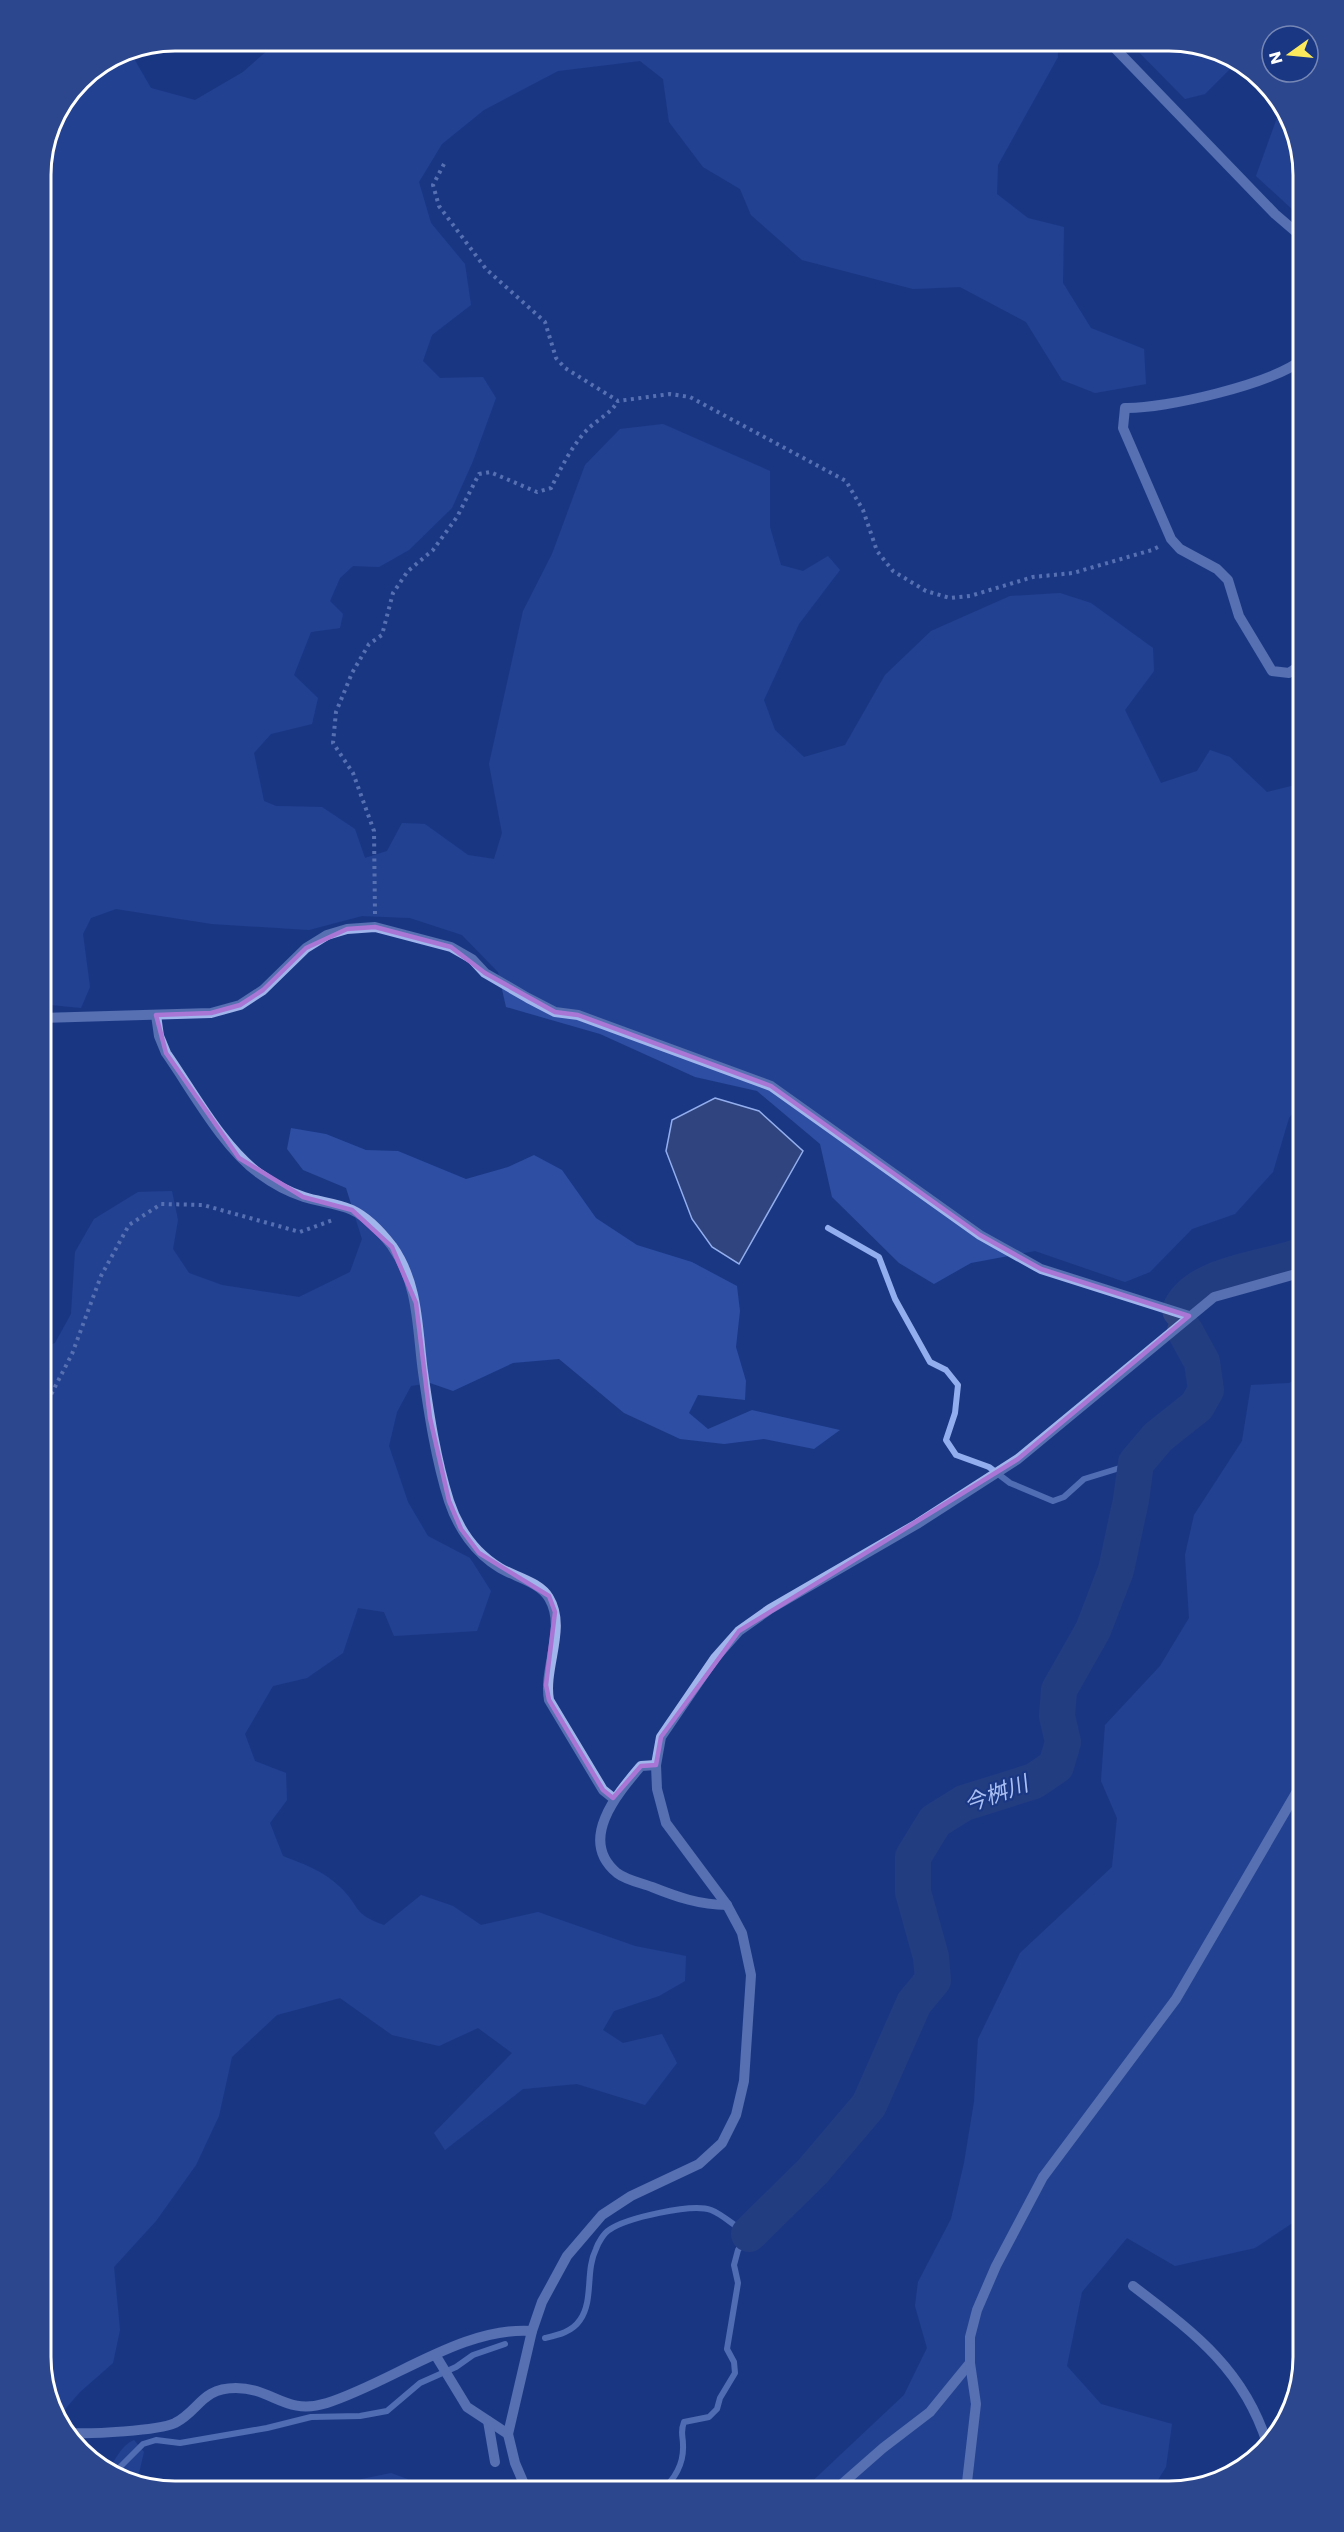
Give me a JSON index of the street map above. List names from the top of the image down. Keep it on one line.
{"water":["今桝川"],"north":"left"}
